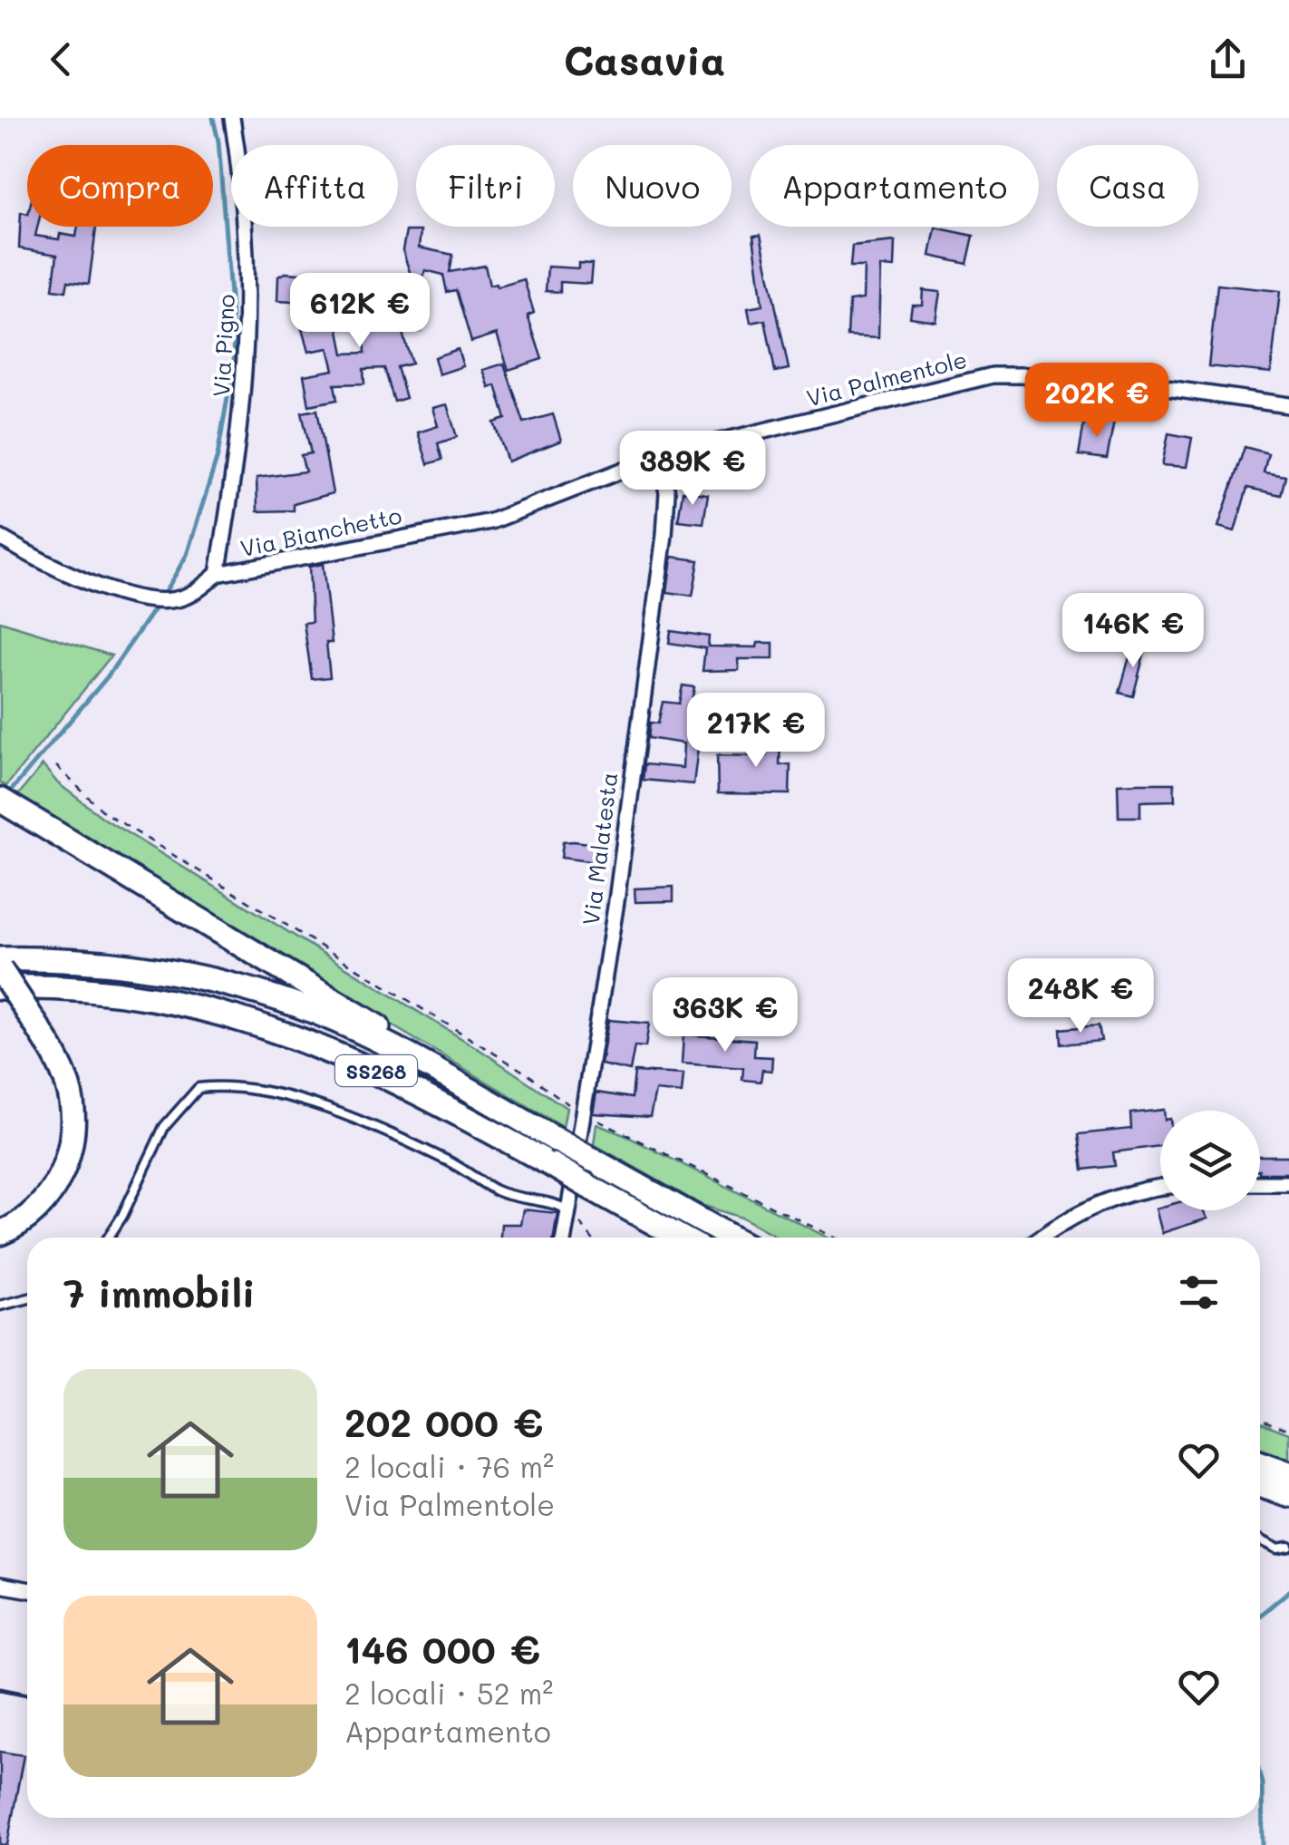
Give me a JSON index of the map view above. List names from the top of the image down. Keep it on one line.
{"streets":{"highway":["SS268"],"street":["Via Pigno","Via Palmentole","Via Bianchetto","Via Malatesta"]},"crossings":[["Via Pigno","Via Bianchetto"],["Via Palmentole","Via Bianchetto"],["Via Palmentole","Via Malatesta"],["Via Bianchetto","Via Malatesta"]],"page":{"header":"Casavia","chip":["Compra","Affitta","Filtri","Nuovo","Appartamento","Casa"],"price":["612K €","202K €","389K €","146K €","217K €","248K €","363K €"],"heading":"7 immobili","list":[{"name":"202 000 €","note":"2 locali · 76 m² · Via Palmentole"},{"name":"146 000 €","note":"2 locali · 52 m² · Appartamento"}]}}
